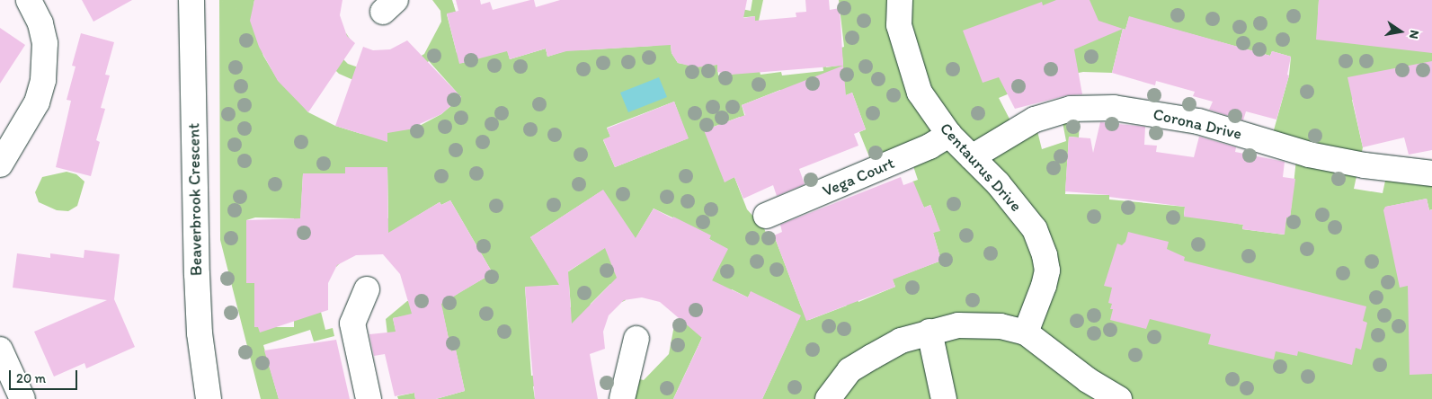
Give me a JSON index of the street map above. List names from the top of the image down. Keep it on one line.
{"streets":{"street":["Corona Drive","Centaurus Drive","Vega Court","Beaverbrook Crescent"]},"crossings":[["Corona Drive","Centaurus Drive"],["Centaurus Drive","Vega Court"]],"scale_bar":"20 m","north":"right"}
